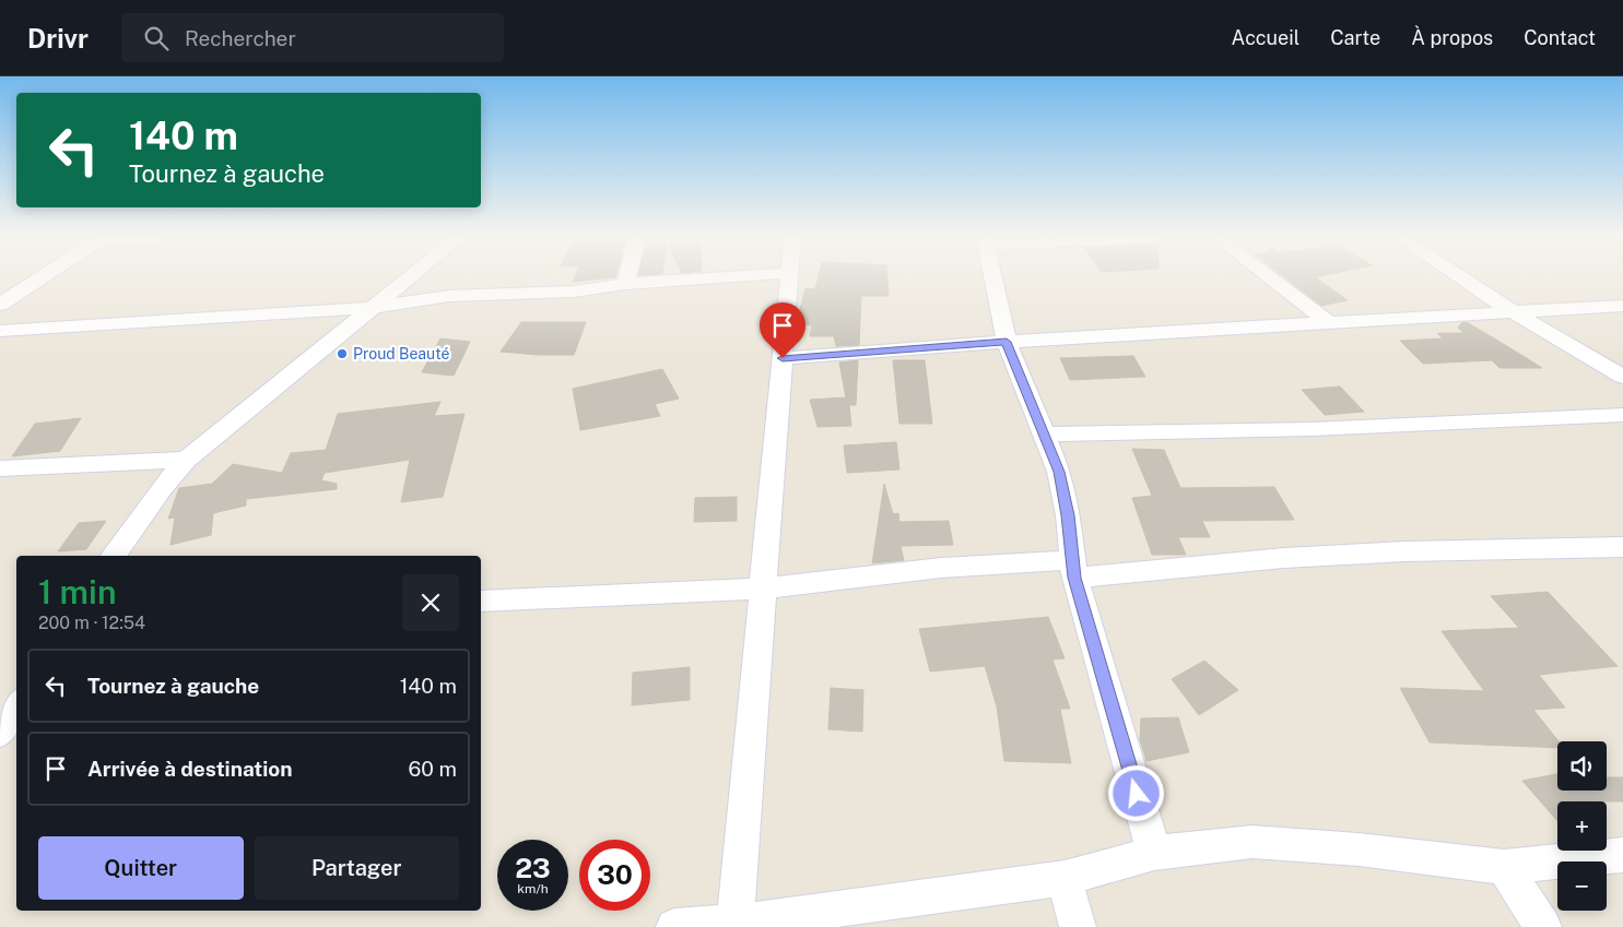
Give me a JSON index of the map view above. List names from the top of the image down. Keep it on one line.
{"places":["Proud Beauté"],"page":{"header":"Drivr","search":"Rechercher","nav":["Accueil","Carte","À propos","Contact"],"turn":["140 m","Tournez à gauche"],"heading":["1 min","200 m · 12:54"],"list":[{"name":"Tournez à gauche","value":"140 m"},{"name":"Arrivée à destination","value":"60 m"}],"map_buttons":["+","−"],"buttons":["Quitter","Partager"],"speed":"23 km/h","limit":"30"}}
